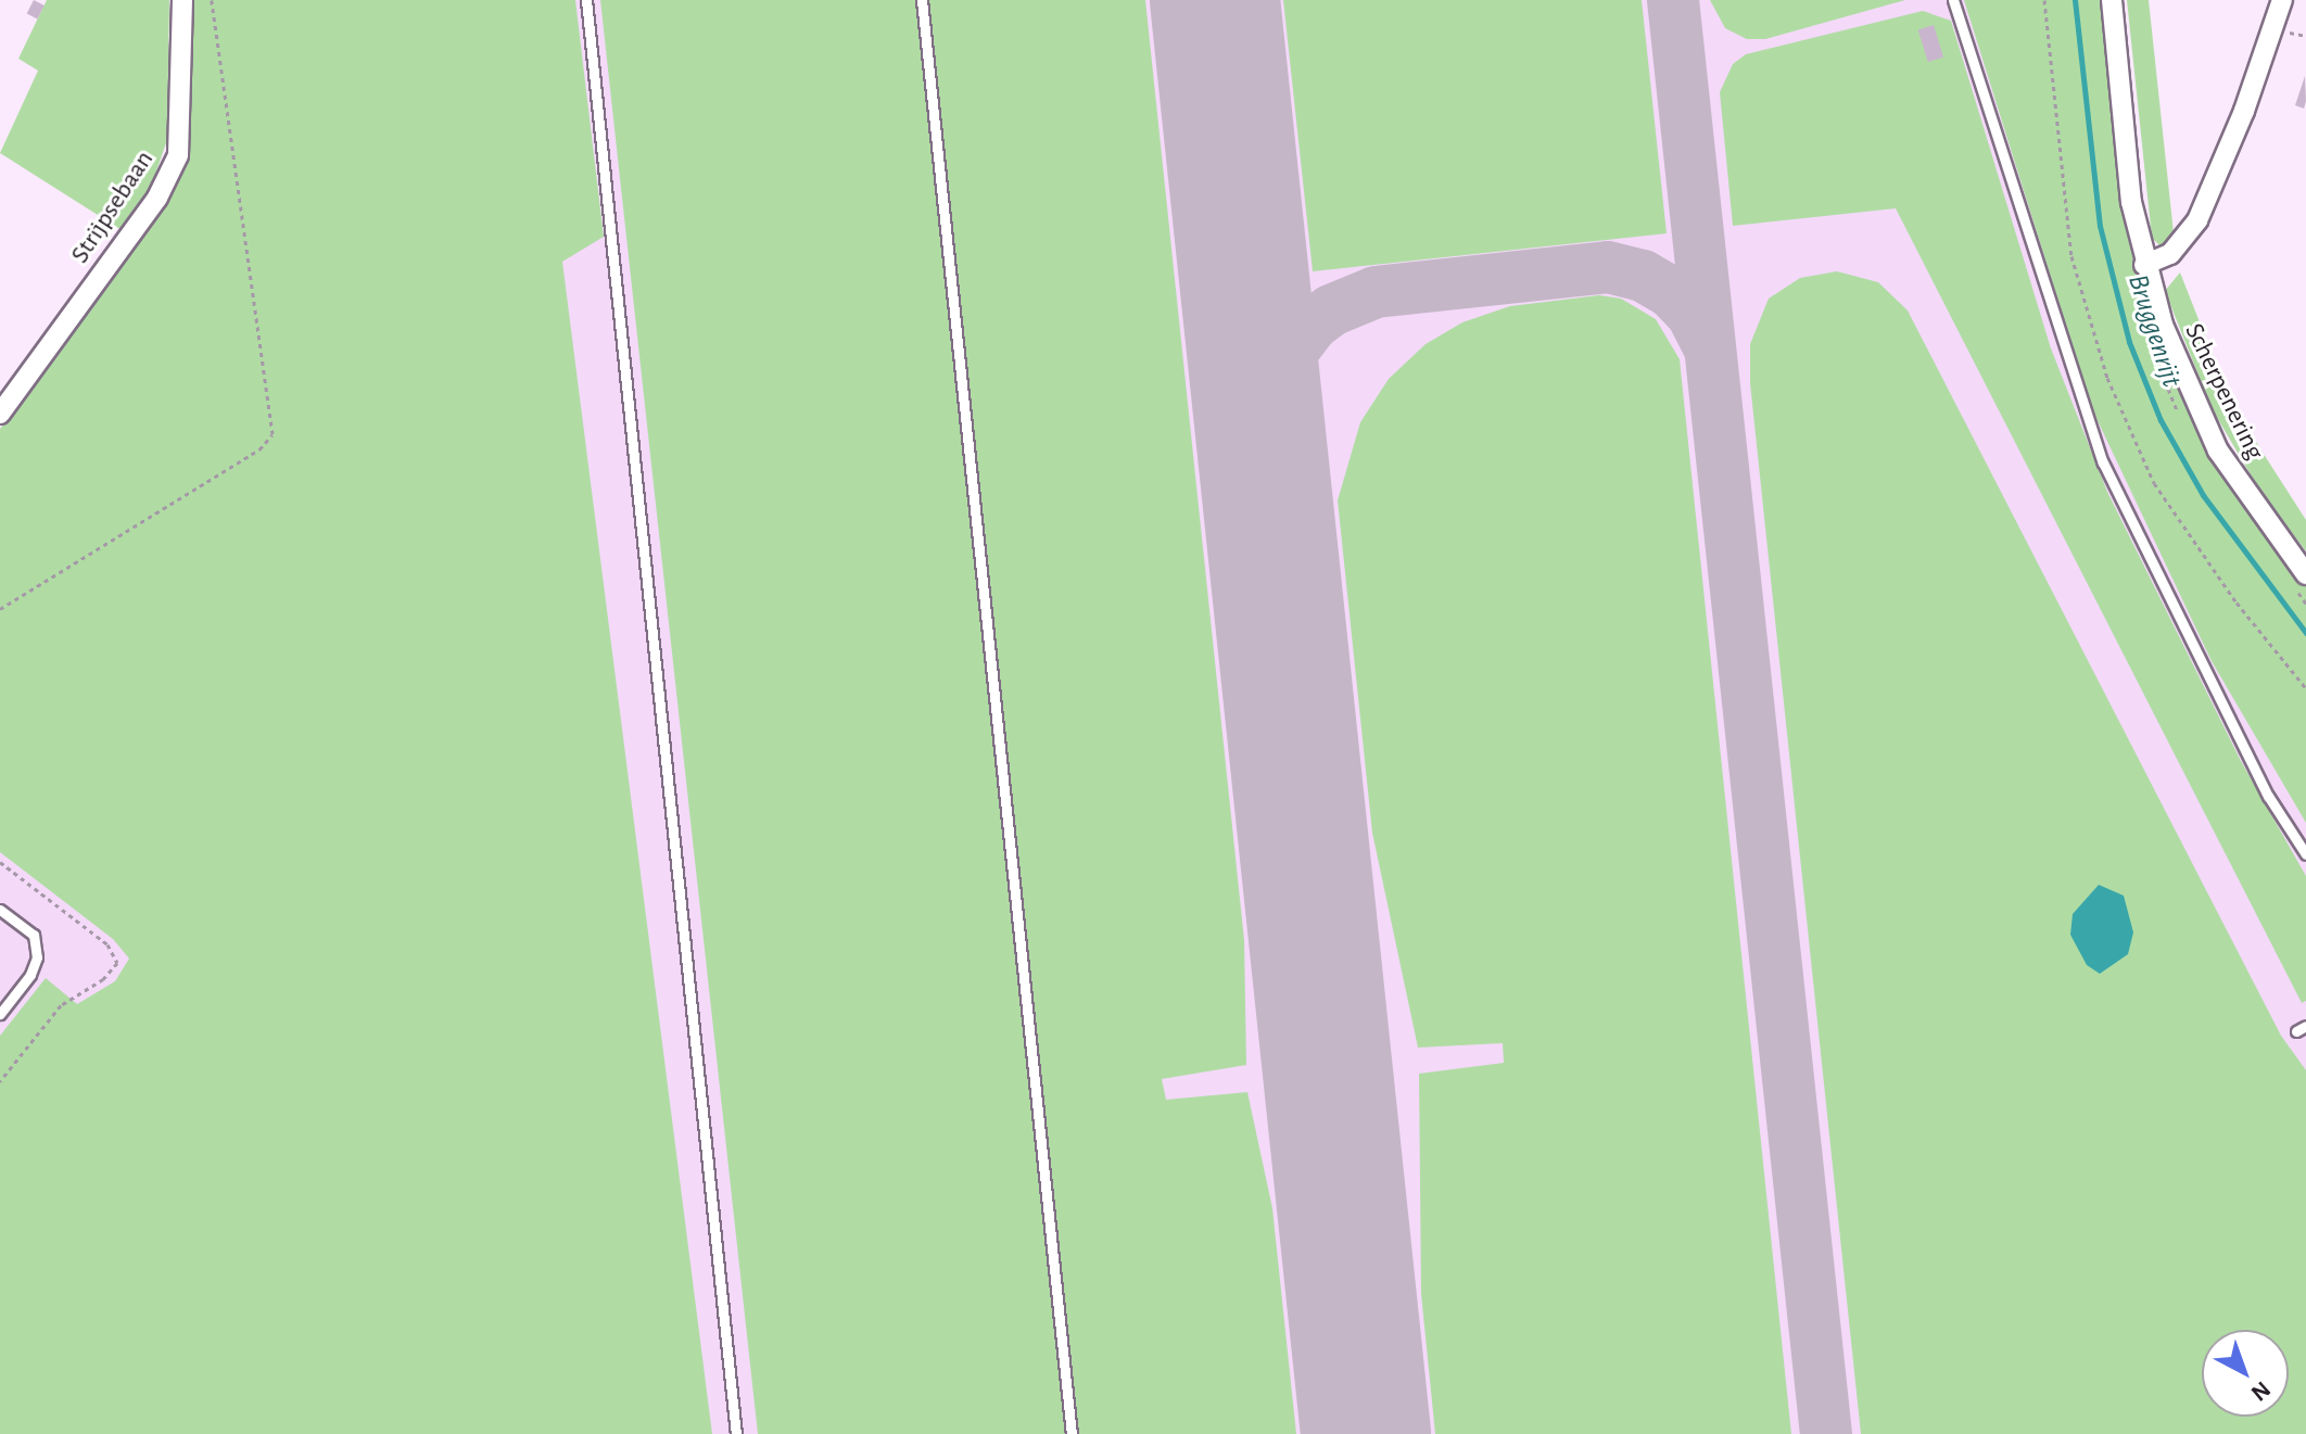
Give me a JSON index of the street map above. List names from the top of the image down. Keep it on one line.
{"streets":{"street":["Strijpsebaan","Scherpenering"]},"water":["Bruggenrijt"],"north":"bottom right"}
